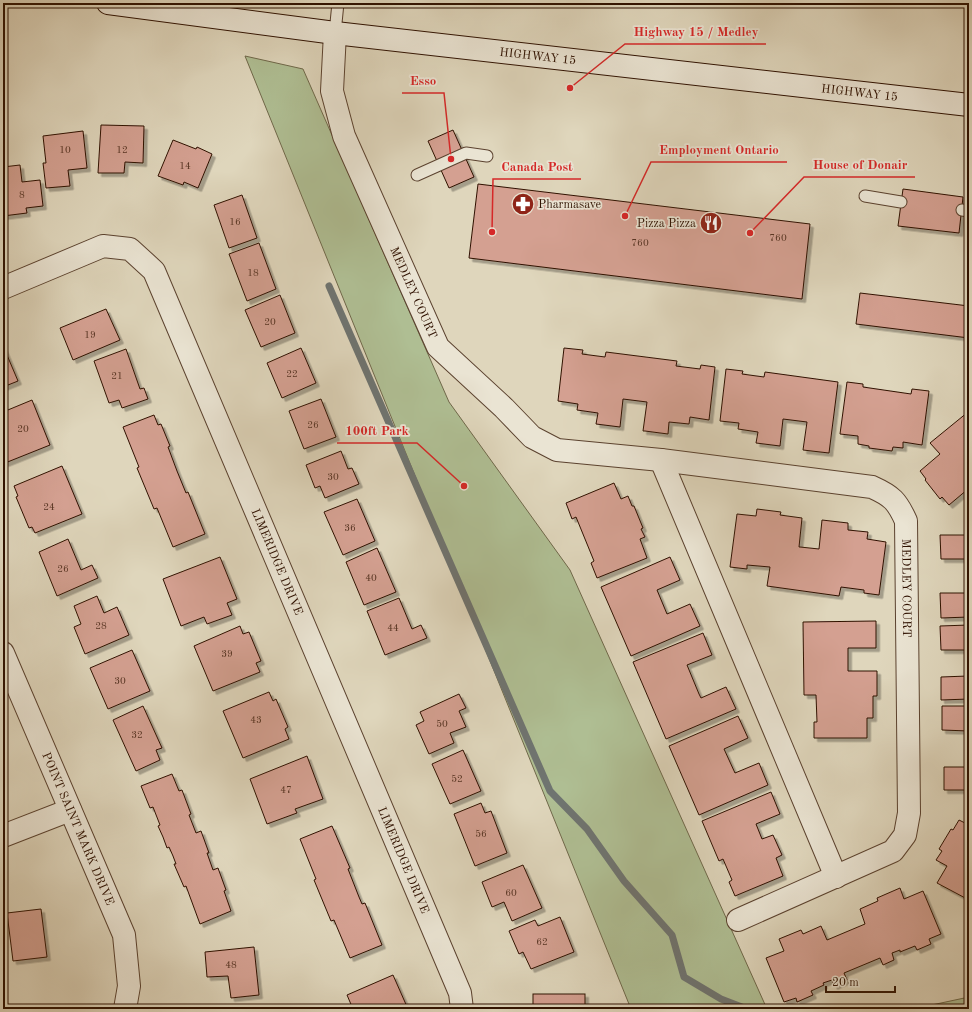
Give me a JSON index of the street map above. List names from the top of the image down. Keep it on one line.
{"streets":{"street":["HIGHWAY 15","MEDLEY COURT","LIMERIDGE DRIVE","POINT SAINT MARK DRIVE"]},"crossings":[["HIGHWAY 15","MEDLEY COURT"]],"places":{"other":["Highway 15 / Medley","Esso","Employment Ontario","Canada Post","House of Donair","100ft Park"],"pharmacy":["Pharmasave"],"restaurant":["Pizza Pizza"]},"house_numbers":["10","12","14","8","16","760","760","18","20","19","22","21","26","20","30","24","36","26","40","28","44","39","30","43","50","32","52","47","56","60","62","48"],"scale_bar":"20 m"}
